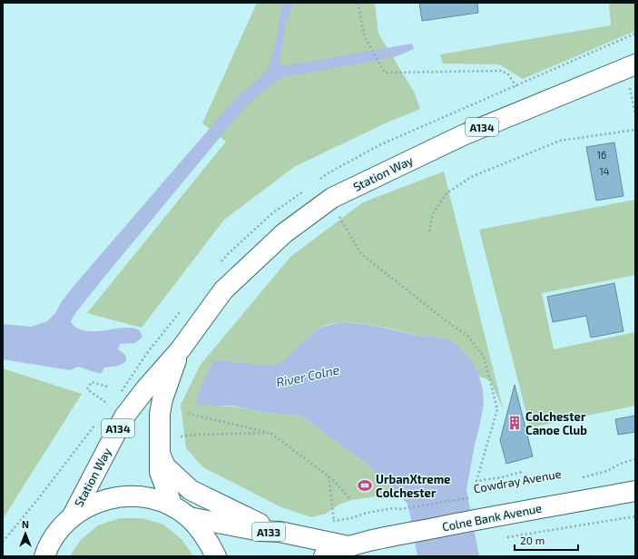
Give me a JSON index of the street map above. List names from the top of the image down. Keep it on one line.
{"streets":{"main road":["A134","Station Way","Colne Bank Avenue","A133"],"path":["Cowdray Avenue"]},"crossings":[["A134","Station Way"],["A134","Colne Bank Avenue"]],"water":["River Colne"],"places":{"building":["Colchester Canoe Club"],"sports":["UrbanXtreme Colchester"]},"house_numbers":["16","14"],"scale_bar":"20 m","north":"top"}
